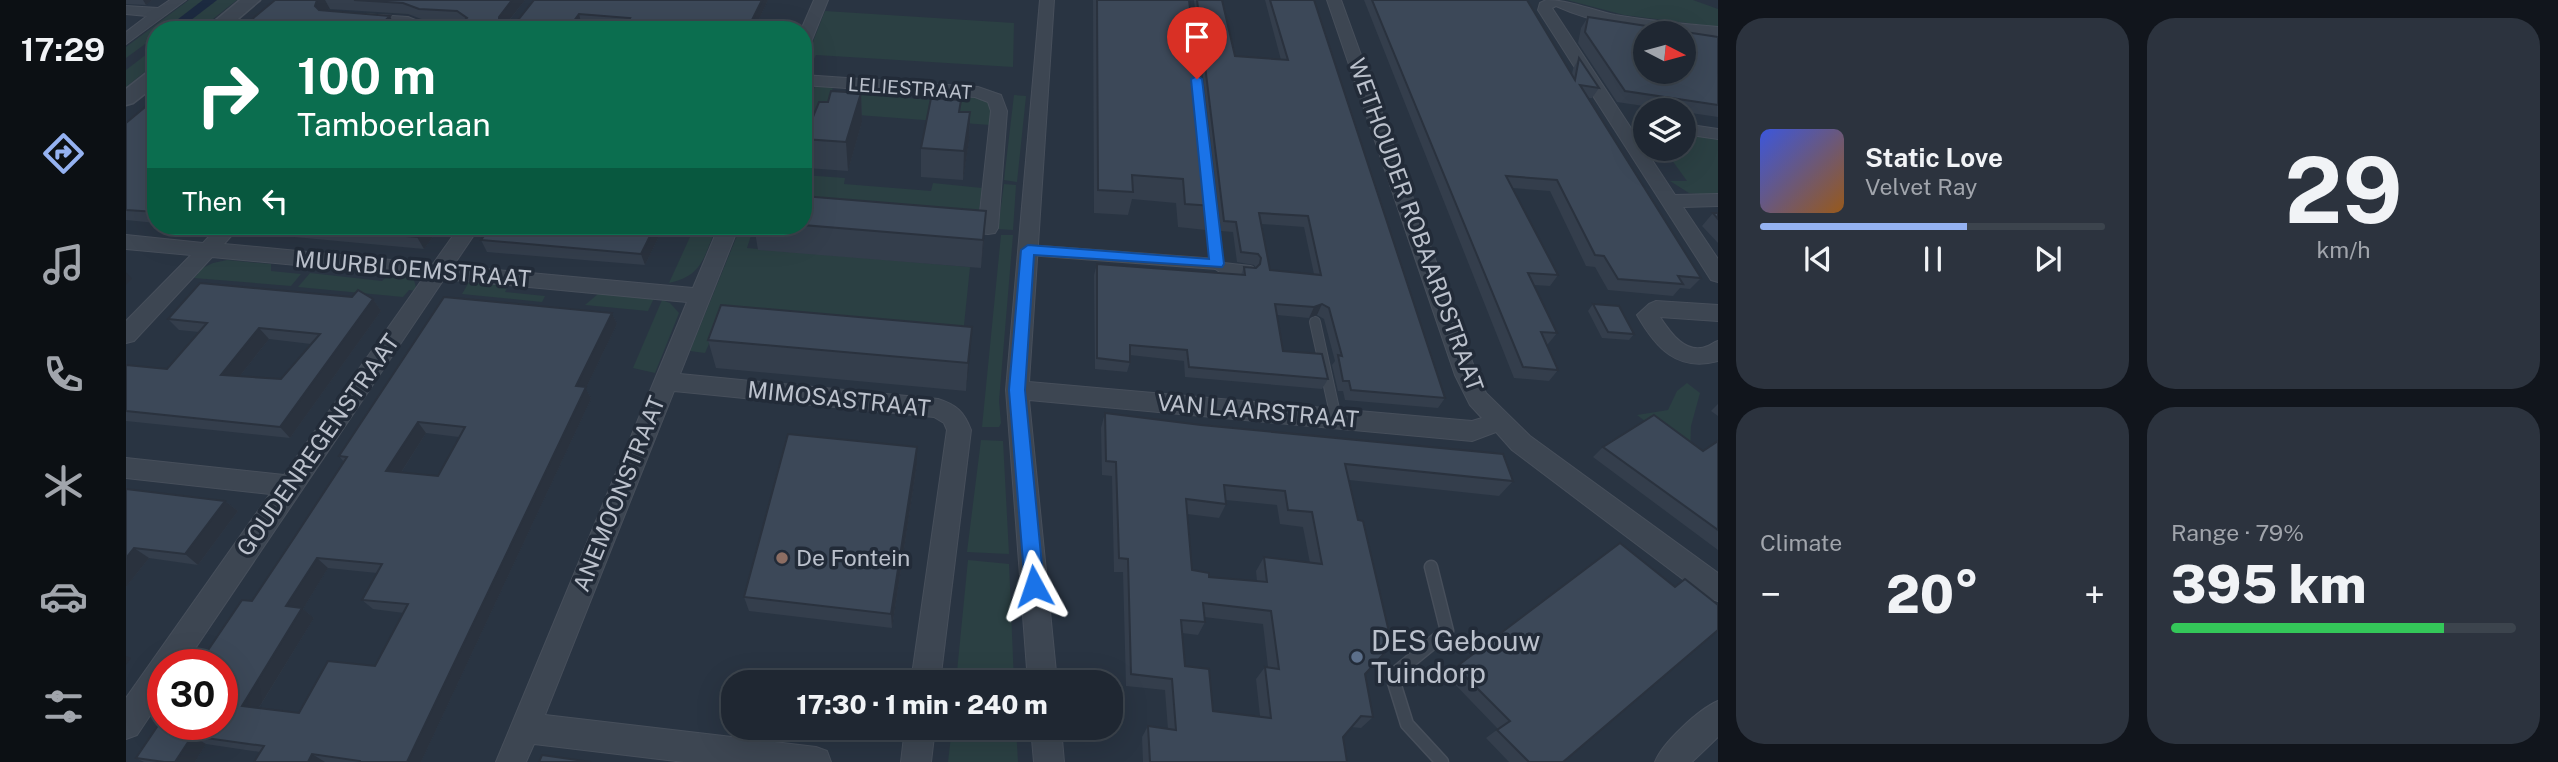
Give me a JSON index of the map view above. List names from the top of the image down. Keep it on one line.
{"streets":{"street":["LELIESTRAAT","WETHOUDER ROBAARDSTRAAT","MUURBLOEMSTRAAT","MIMOSASTRAAT","VAN LAARSTRAAT","GOUDENREGENSTRAAT","ANEMOONSTRAAT"]},"crossings":[["WETHOUDER ROBAARDSTRAAT","VAN LAARSTRAAT"],["MUURBLOEMSTRAAT","GOUDENREGENSTRAAT"],["MUURBLOEMSTRAAT","ANEMOONSTRAAT"],["MIMOSASTRAAT","ANEMOONSTRAAT"]],"places":["De Fontein","DES Gebouw Tuindorp"],"north":"right","page":{"tabs":"17:29","tile":[["29","km/h"],"Climate",["Range · 79%","395 km"]],"turn":["100 m","Tamboerlaan"],"song":["Static Love","Velvet Ray"],"then":"Then","heat":["−","20°","+"],"limit":"30","trip":"17:30 · 1 min · 240 m"}}
